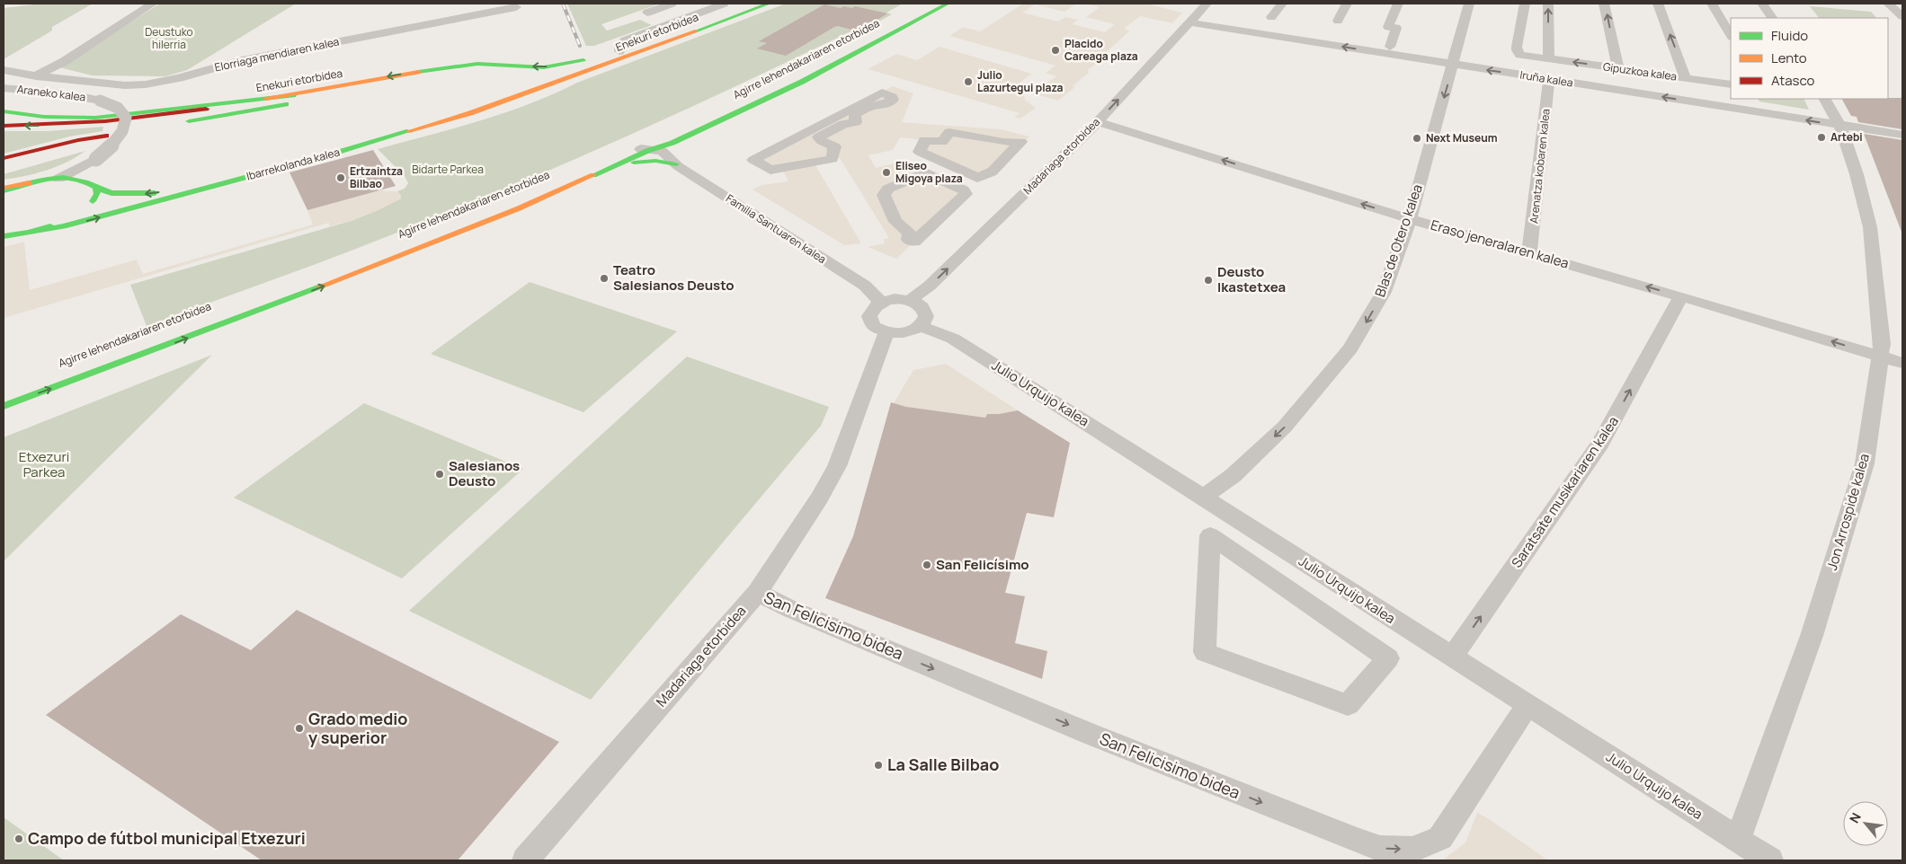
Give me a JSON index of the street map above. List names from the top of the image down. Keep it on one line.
{"streets":{"main road":["Enekuri etorbidea","Agirre lehendakariaren etorbidea","Ibarrekolanda kalea"],"street":["Elorriaga mendiaren kalea","Gipuzkoa kalea","Iruña kalea","Araneko kalea","Madariaga etorbidea","Arenatza kobaren kalea","Familia Santuaren kalea","Blas de Otero kalea","Eraso jeneralaren kalea","Julio Urquijo kalea","Saratsate musikariaren kalea","Jon Arrospide kalea","San Felicisimo bidea"]},"crossings":[["Enekuri etorbidea","Ibarrekolanda kalea"],["Agirre lehendakariaren etorbidea","Familia Santuaren kalea"],["Iruña kalea","Madariaga etorbidea"],["Iruña kalea","Arenatza kobaren kalea"],["Iruña kalea","Blas de Otero kalea"],["Iruña kalea","Jon Arrospide kalea"],["Madariaga etorbidea","Familia Santuaren kalea"],["Madariaga etorbidea","Eraso jeneralaren kalea"],["Madariaga etorbidea","Julio Urquijo kalea"],["Madariaga etorbidea","San Felicisimo bidea"],["Arenatza kobaren kalea","Eraso jeneralaren kalea"],["Familia Santuaren kalea","Julio Urquijo kalea"],["Blas de Otero kalea","Eraso jeneralaren kalea"],["Blas de Otero kalea","Julio Urquijo kalea"],["Eraso jeneralaren kalea","Saratsate musikariaren kalea"],["Eraso jeneralaren kalea","Jon Arrospide kalea"],["Julio Urquijo kalea","Saratsate musikariaren kalea"],["Julio Urquijo kalea","Jon Arrospide kalea"],["Julio Urquijo kalea","San Felicisimo bidea"]],"one_way":["Iruña kalea","Madariaga etorbidea","Blas de Otero kalea","Eraso jeneralaren kalea","Saratsate musikariaren kalea","San Felicisimo bidea"],"parks":["Deustuko hilerria","Bidarte Parkea","Etxezuri Parkea"],"places":["Placido Careaga plaza","Julio Lazurtegui plaza","Artebi","Next Museum","Eliseo Migoya plaza","Ertzaintza Bilbao","Teatro Salesianos Deusto","Deusto Ikastetxea","Salesianos Deusto","San Felicísimo","Grado medio y superior","La Salle Bilbao","Campo de fútbol municipal Etxezuri"],"legend":["Fluido","Lento","Atasco"],"north":"top left"}
